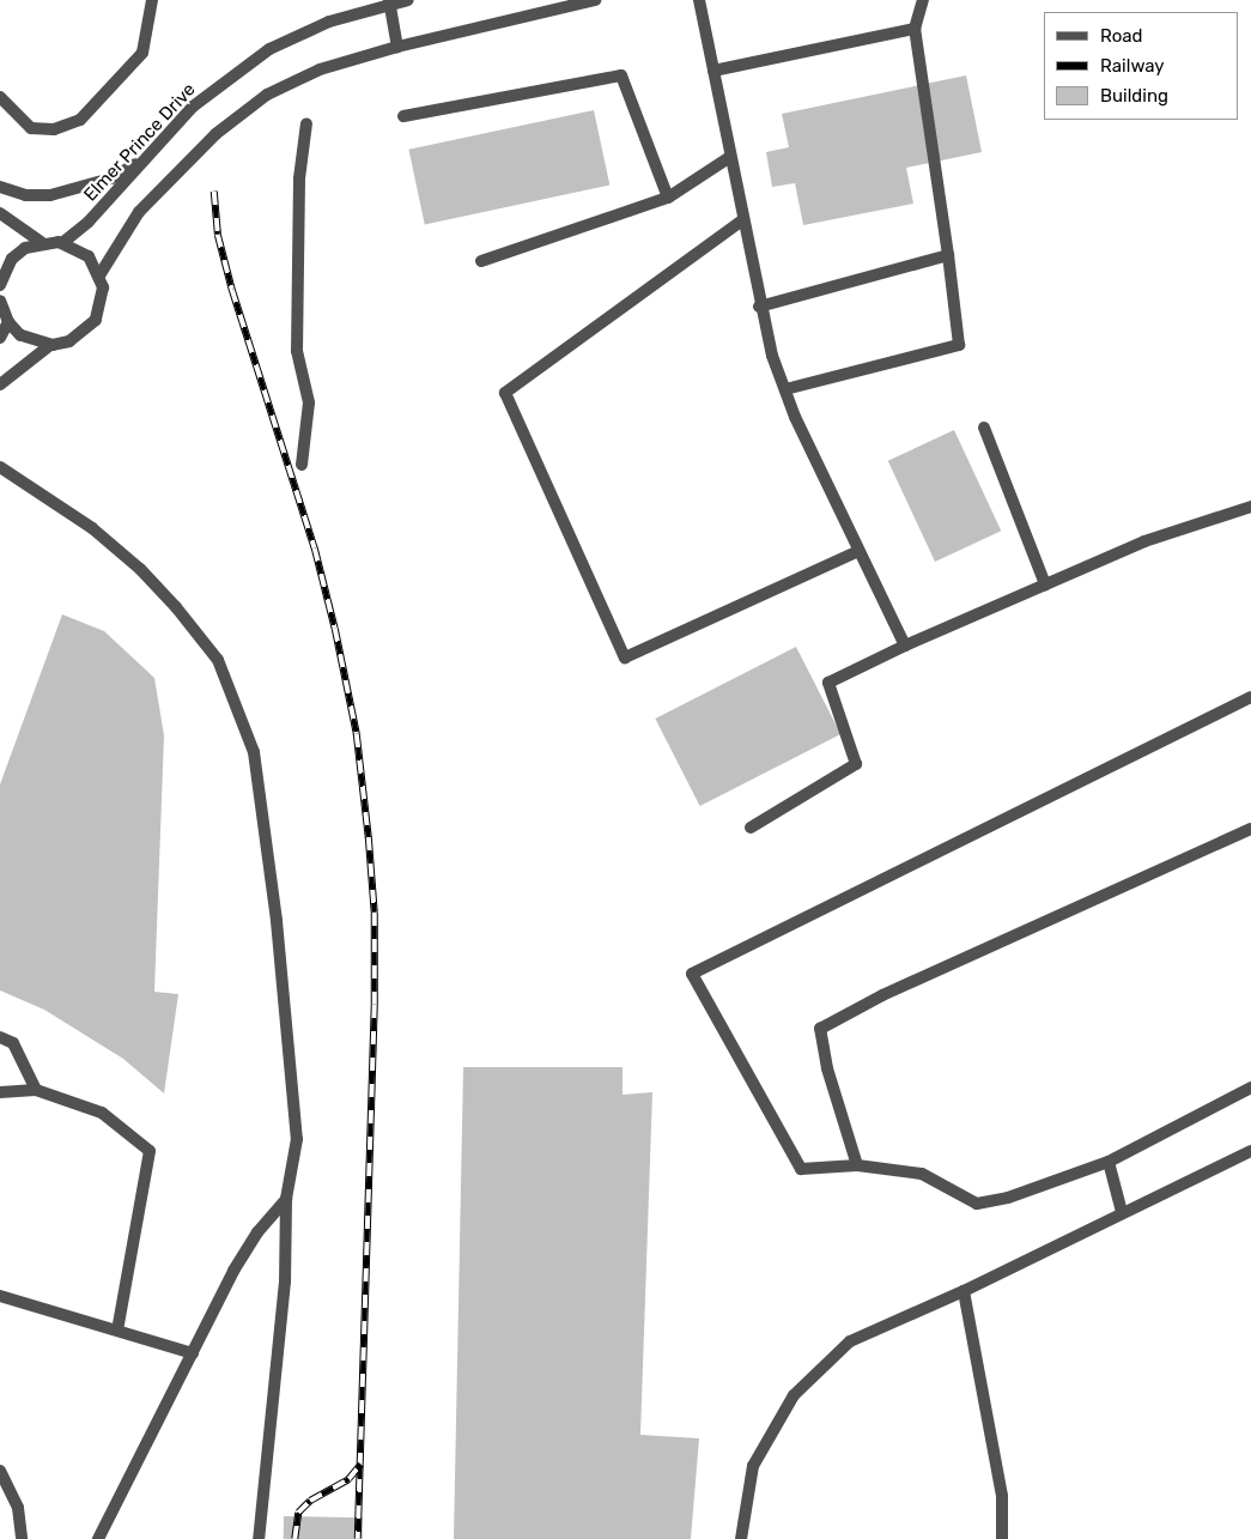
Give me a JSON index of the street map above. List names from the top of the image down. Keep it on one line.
{"streets":{"street":["Elmer Prince Drive"]},"legend":["Road","Railway","Building"]}
